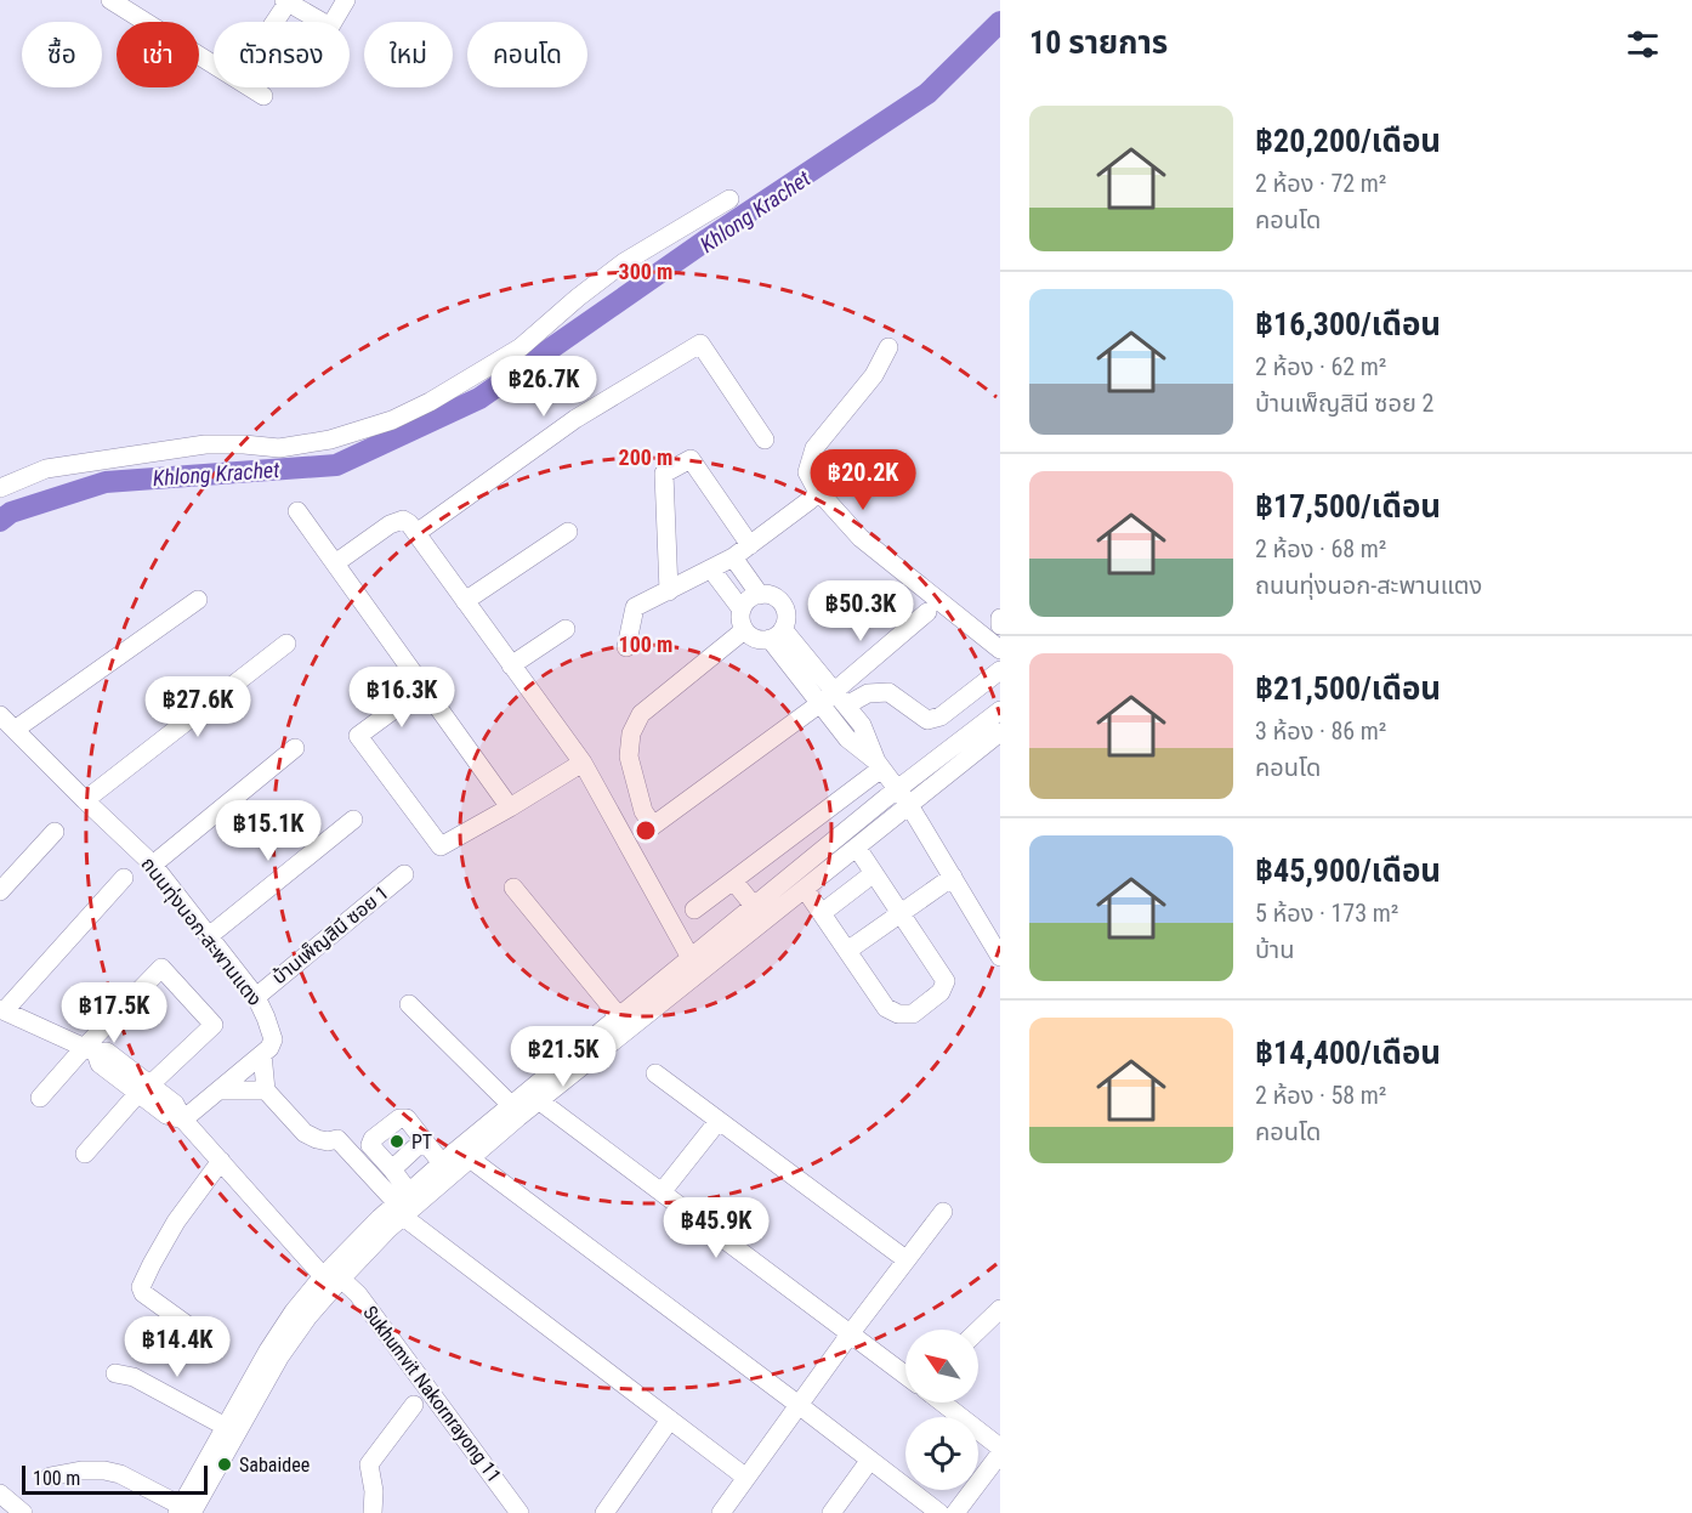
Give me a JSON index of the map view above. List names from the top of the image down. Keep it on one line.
{"streets":{"street":["ถนนทุ่งนอก-สะพานแตง","บ้านเพ็ญสินี ซอย 1","Sukhumvit Nakornrayong 11"]},"crossings":[["ถนนทุ่งนอก-สะพานแตง","บ้านเพ็ญสินี ซอย 1"]],"water":["Khlong Krachet"],"places":["PT","Sabaidee"],"scale_bar":"100 m","north":"top left","page":{"heading":"10 รายการ","chip":["ซื้อ","เช่า","ตัวกรอง","ใหม่","คอนโด"],"list":[{"name":"฿20,200/เดือน","note":"2 ห้อง · 72 m² · คอนโด"},{"name":"฿16,300/เดือน","note":"2 ห้อง · 62 m² · บ้านเพ็ญสินี ซอย 2"},{"name":"฿17,500/เดือน","note":"2 ห้อง · 68 m² · ถนนทุ่งนอก-สะพานแตง"},{"name":"฿21,500/เดือน","note":"3 ห้อง · 86 m² · คอนโด"},{"name":"฿45,900/เดือน","note":"5 ห้อง · 173 m² · บ้าน"},{"name":"฿14,400/เดือน","note":"2 ห้อง · 58 m² · คอนโด"}],"price":["฿26.7K","฿20.2K","฿50.3K","฿16.3K","฿27.6K","฿15.1K","฿17.5K","฿21.5K","฿45.9K","฿14.4K"],"scale":"100 m"},"rings":["300 m","200 m","100 m"]}
